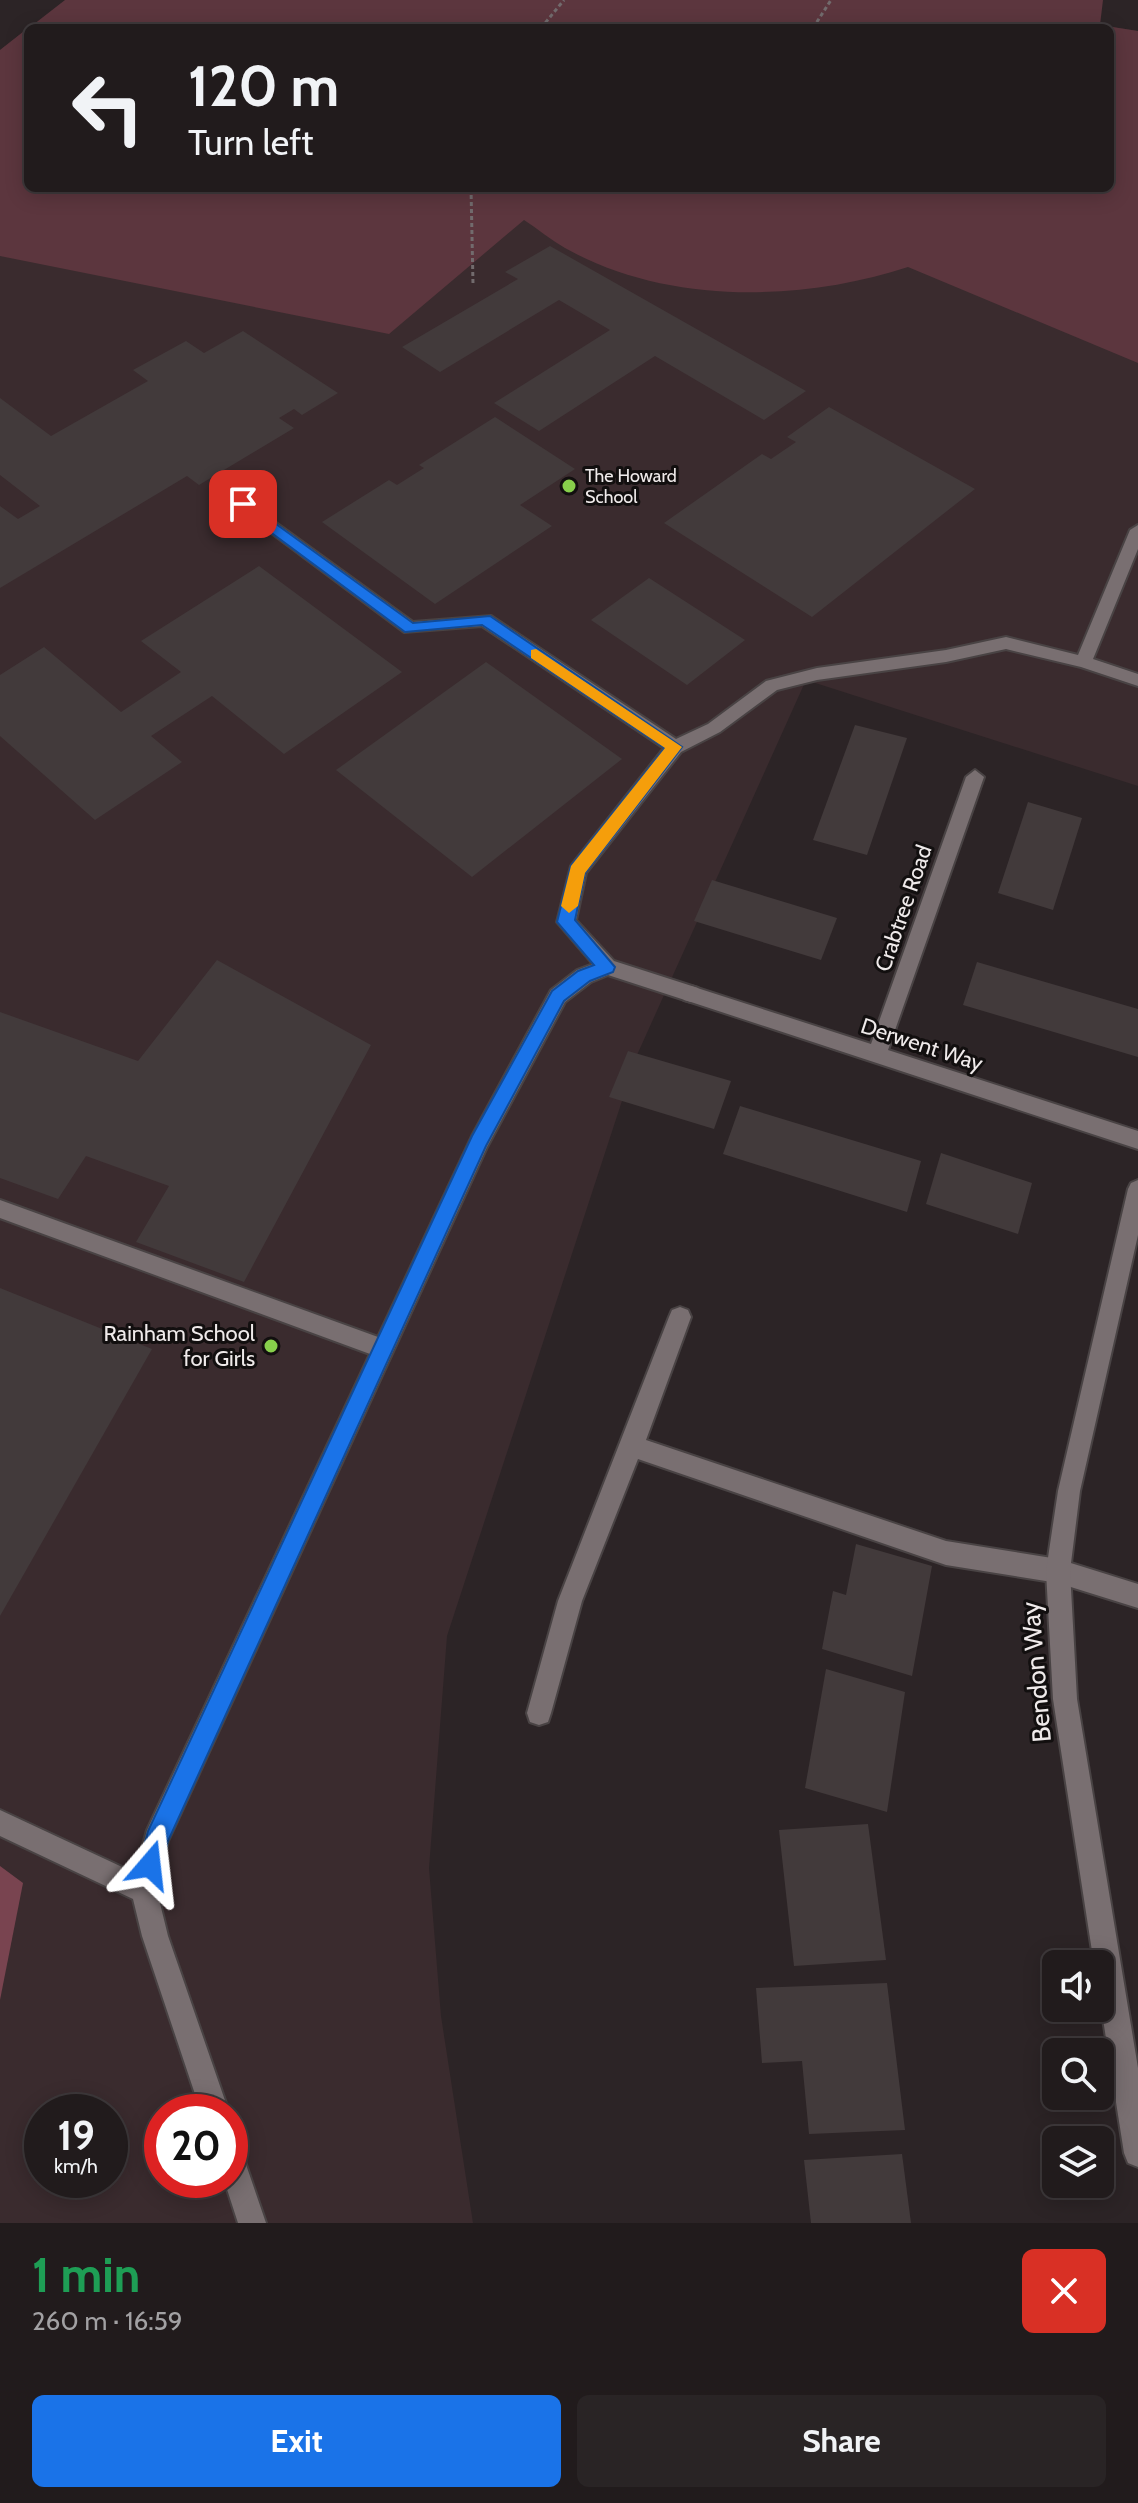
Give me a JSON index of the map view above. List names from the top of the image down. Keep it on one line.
{"streets":{"street":["Crabtree Road","Derwent Way","Bendon Way"]},"crossings":[["Crabtree Road","Derwent Way"]],"places":["The Howard School","Rainham School for Girls"],"page":{"turn":["120 m","Turn left"],"speed":"19 km/h","limit":"20","heading":["1 min","260 m · 16:59"],"buttons":["Exit","Share"]}}
